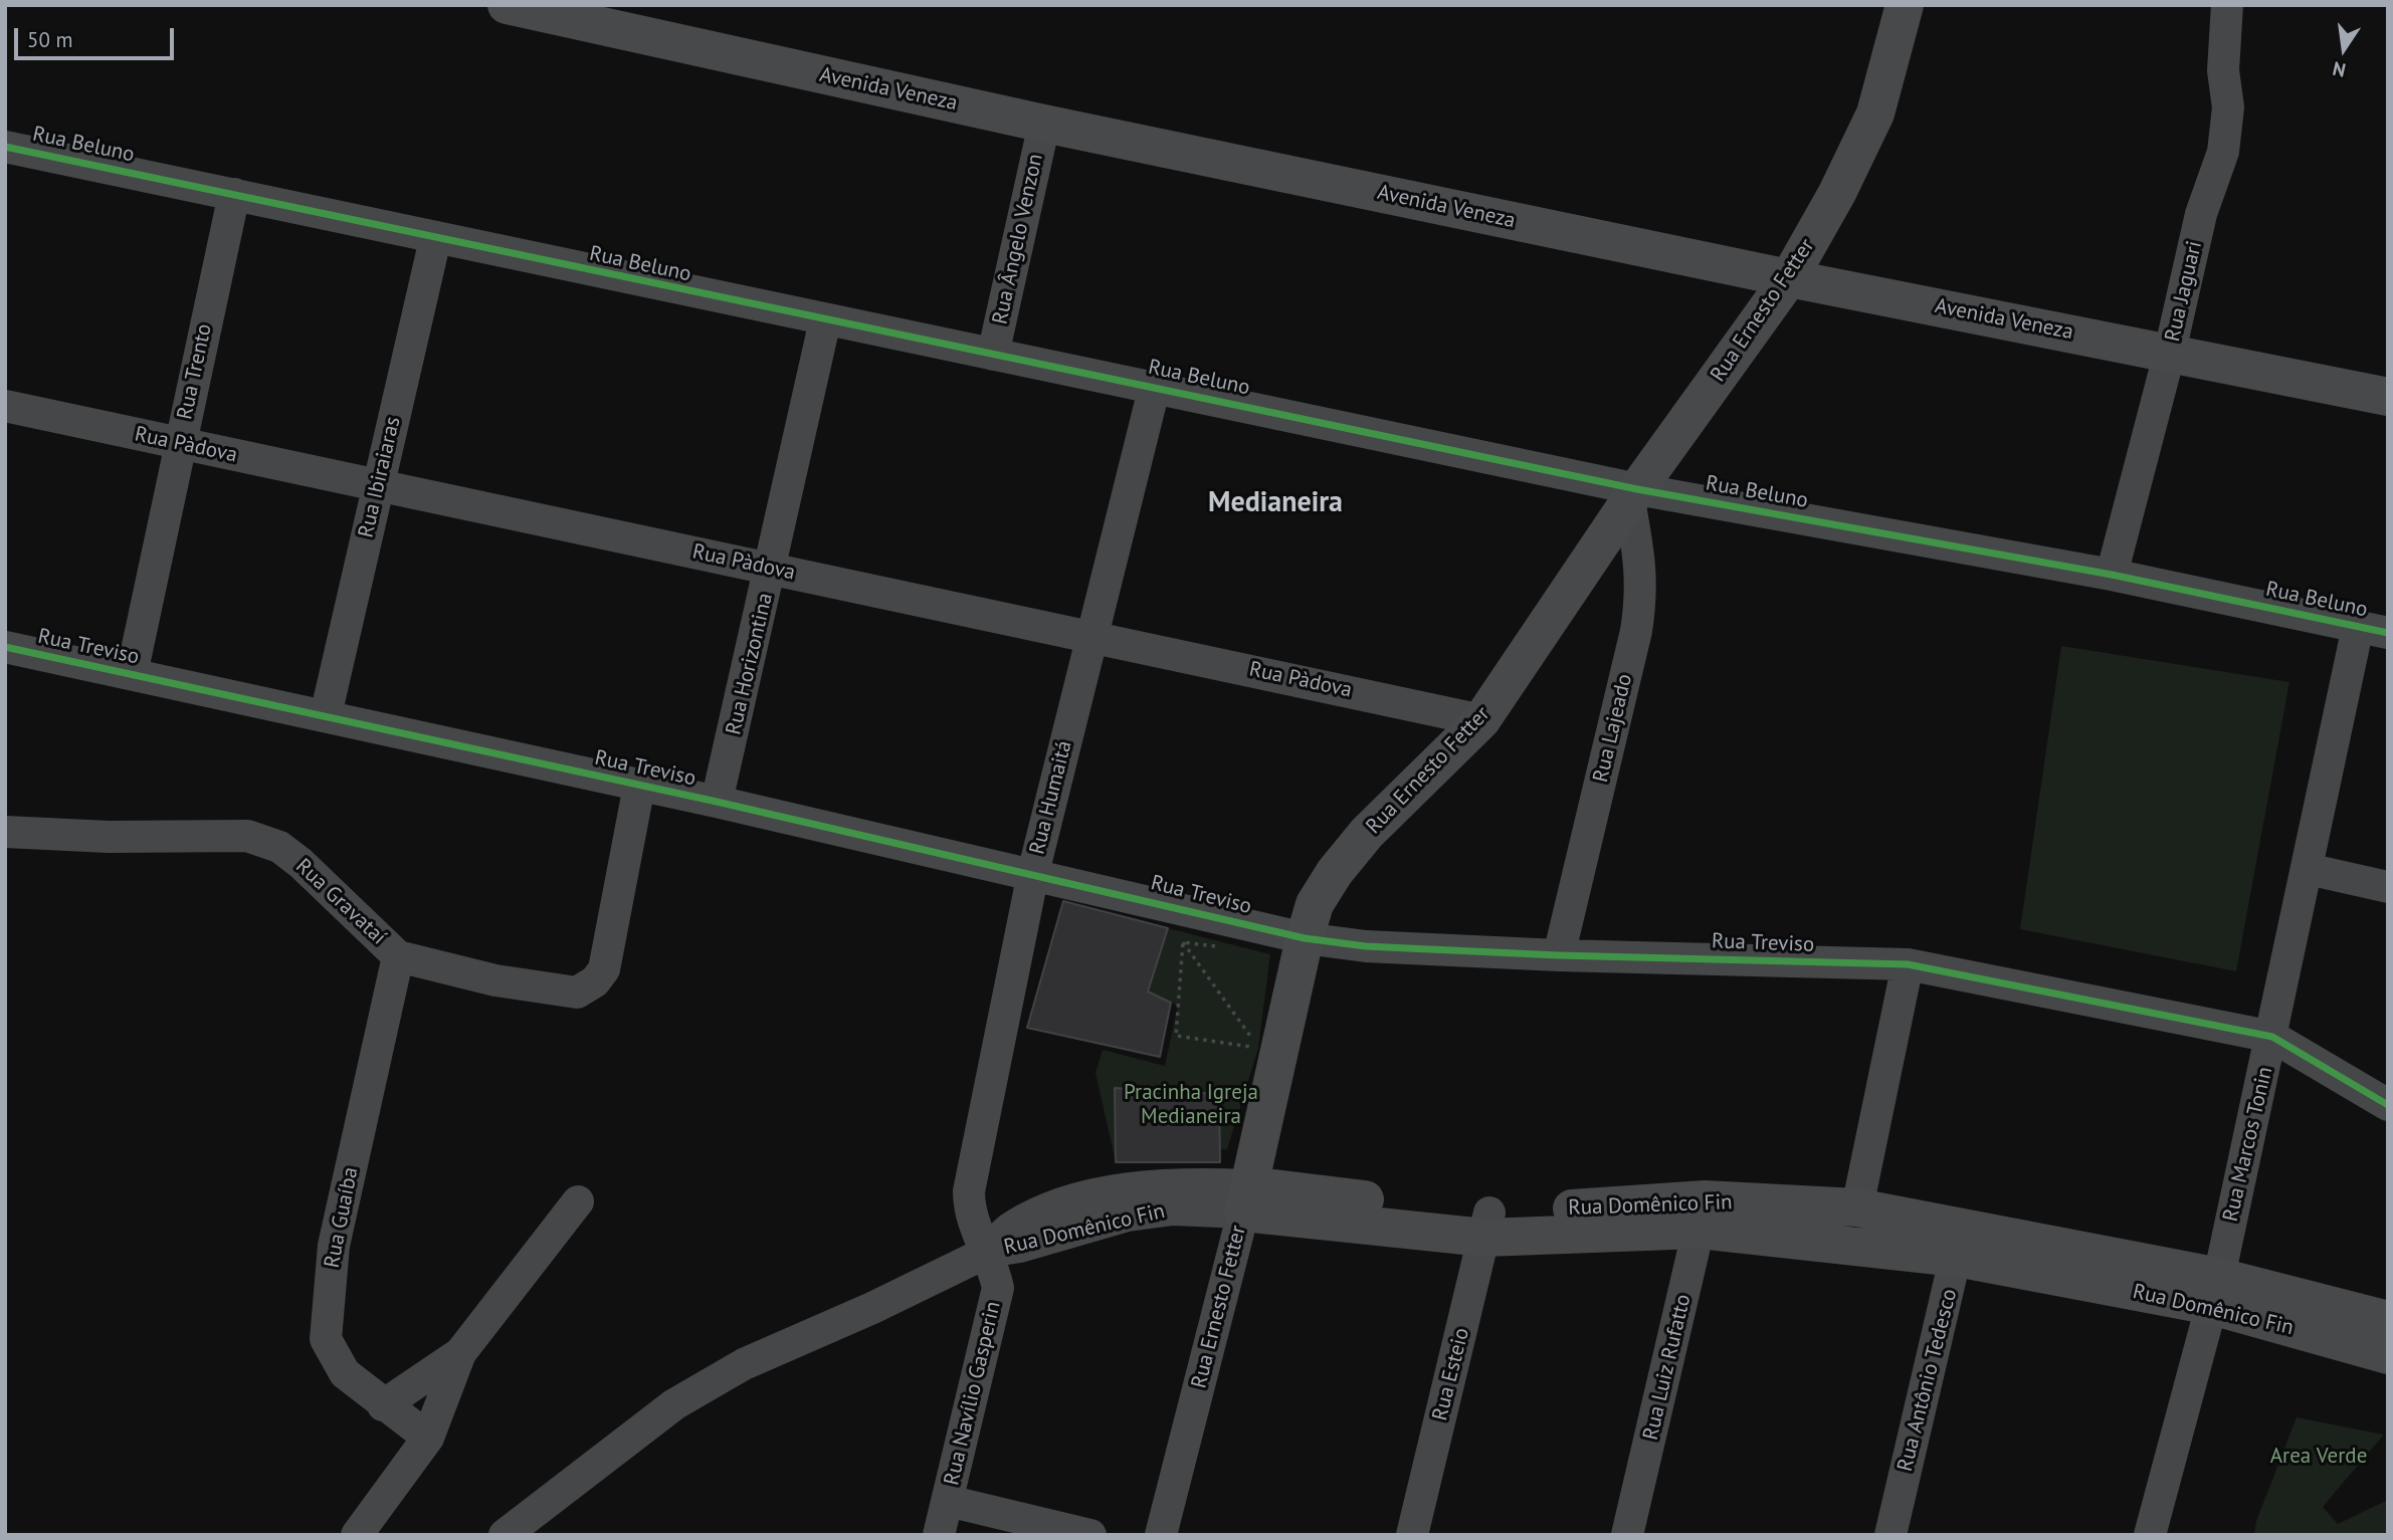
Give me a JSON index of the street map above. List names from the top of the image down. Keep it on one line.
{"streets":{"main road":["Avenida Veneza","Rua Ernesto Fetter","Rua Domênico Fin"],"street":["Rua Beluno","Rua Ângelo Venzon","Rua Jaguari","Rua Trento","Rua Pàdova","Rua Ibiraiaras","Rua Treviso","Rua Horizontina","Rua Lajeado","Rua Humaitá","Rua Gravataí","Rua Marcos Tonin","Rua Guaíba","Rua Luiz Rufatto","Rua Esteio","Rua Antônio Tedesco","Rua Navílio Gasperin"]},"crossings":[["Avenida Veneza","Rua Ângelo Venzon"],["Avenida Veneza","Rua Jaguari"],["Avenida Veneza","Rua Ernesto Fetter"],["Rua Beluno","Rua Ângelo Venzon"],["Rua Beluno","Rua Jaguari"],["Rua Beluno","Rua Ernesto Fetter"],["Rua Beluno","Rua Trento"],["Rua Beluno","Rua Ibiraiaras"],["Rua Beluno","Rua Horizontina"],["Rua Beluno","Rua Lajeado"],["Rua Beluno","Rua Humaitá"],["Rua Beluno","Rua Marcos Tonin"],["Rua Ernesto Fetter","Rua Pàdova"],["Rua Ernesto Fetter","Rua Treviso"],["Rua Ernesto Fetter","Rua Lajeado"],["Rua Ernesto Fetter","Rua Domênico Fin"],["Rua Trento","Rua Pàdova"],["Rua Trento","Rua Treviso"],["Rua Pàdova","Rua Ibiraiaras"],["Rua Pàdova","Rua Horizontina"],["Rua Pàdova","Rua Humaitá"],["Rua Ibiraiaras","Rua Treviso"],["Rua Treviso","Rua Horizontina"],["Rua Treviso","Rua Lajeado"],["Rua Treviso","Rua Humaitá"],["Rua Treviso","Rua Gravataí"],["Rua Treviso","Rua Marcos Tonin"],["Rua Humaitá","Rua Domênico Fin"],["Rua Humaitá","Rua Navílio Gasperin"],["Rua Gravataí","Rua Guaíba"],["Rua Marcos Tonin","Rua Domênico Fin"],["Rua Domênico Fin","Rua Luiz Rufatto"],["Rua Domênico Fin","Rua Esteio"],["Rua Domênico Fin","Rua Antônio Tedesco"],["Rua Domênico Fin","Rua Navílio Gasperin"]],"districts":["Medianeira"],"parks":["Pracinha Igreja Medianeira","Area Verde"],"scale_bar":"50 m","north":"bottom"}
